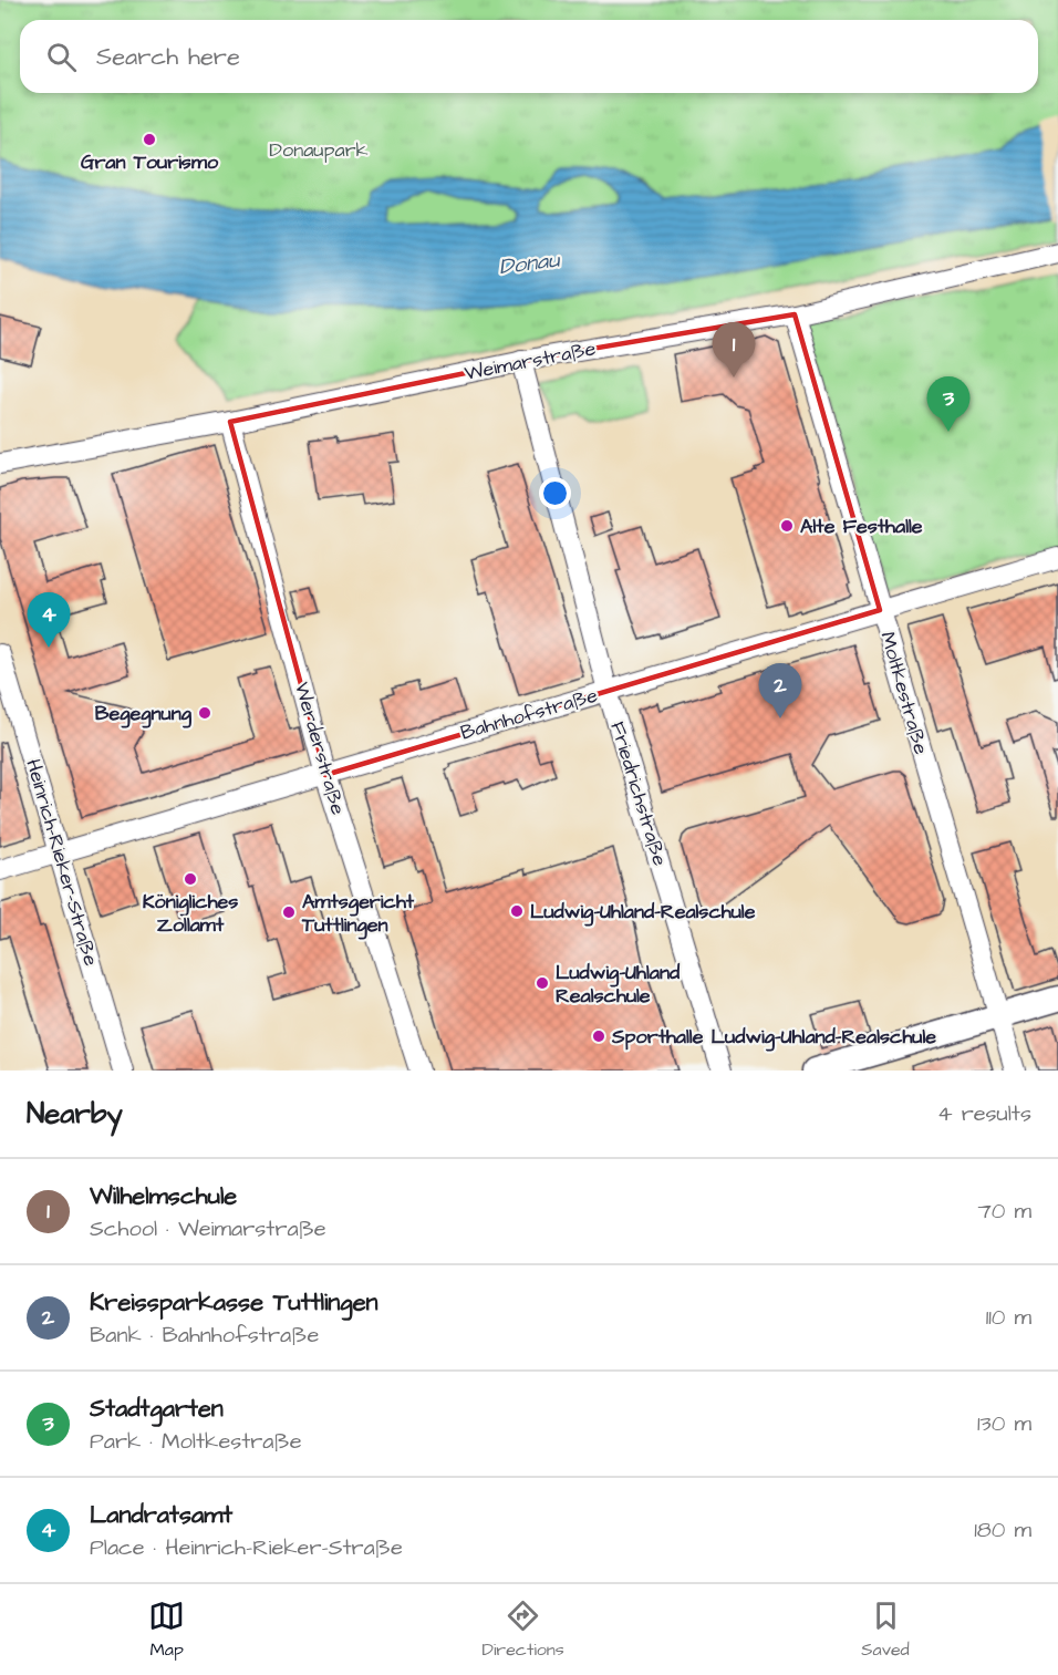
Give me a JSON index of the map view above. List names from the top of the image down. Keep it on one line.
{"streets":{"street":["Weimarstraße","Moltkestraße","Bahnhofstraße","Werderstraße","Friedrichstraße","Heinrich-Rieker-Straße"]},"crossings":[["Weimarstraße","Moltkestraße"],["Weimarstraße","Werderstraße"],["Weimarstraße","Friedrichstraße"],["Moltkestraße","Bahnhofstraße"],["Bahnhofstraße","Werderstraße"],["Bahnhofstraße","Friedrichstraße"],["Bahnhofstraße","Heinrich-Rieker-Straße"]],"water":["Donau"],"parks":["Donaupark"],"places":["Gran Tourismo","Alte Festhalle","Begegnung","Königliches Zollamt","Ludwig-Uhland-Realschule","Amtsgericht Tuttlingen","Ludwig-Uhland Realschule","Sporthalle Ludwig-Uhland-Realschule"],"page":{"search":"Search here","pins":["1","3","4","2"],"heading":["Nearby","4 results"],"list":[{"mark":"1","name":"Wilhelmschule","note":"School · Weimarstraße","value":"70 m"},{"mark":"2","name":"Kreissparkasse Tuttlingen","note":"Bank · Bahnhofstraße","value":"110 m"},{"mark":"3","name":"Stadtgarten","note":"Park · Moltkestraße","value":"130 m"},{"mark":"4","name":"Landratsamt","note":"Place · Heinrich-Rieker-Straße","value":"180 m"}],"nav":["Map","Directions","Saved"]}}
